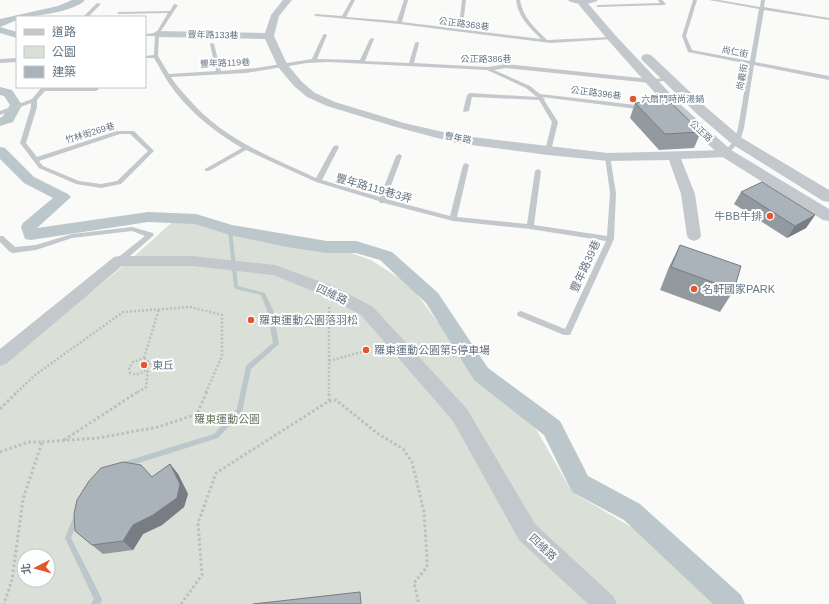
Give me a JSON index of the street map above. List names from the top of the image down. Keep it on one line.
{"streets":{"street":["豐年路133巷","公正路","豐年路","四維路"],"lane":["公正路368巷","尚仁街","公正路386巷","豐年路119巷","尚義街","公正路396巷","竹林街269巷","豐年路119巷3弄","豐年路39巷"]},"crossings":[["公正路368巷","公正路"],["豐年路133巷","豐年路"],["尚仁街","尚義街"],["公正路386巷","豐年路119巷"],["公正路386巷","公正路"],["公正路386巷","豐年路"],["豐年路119巷","豐年路"],["豐年路119巷","豐年路119巷3弄"],["尚義街","公正路"],["公正路","豐年路"],["豐年路","豐年路39巷"],["豐年路119巷3弄","豐年路39巷"]],"parks":["羅東運動公園"],"places":["六扇門時尚湯鍋","牛BB牛排","名軒國家PARK","羅東運動公園落羽松","羅東運動公園第5停車場","東丘"],"legend":["道路","公園","建築"],"north":"left"}
